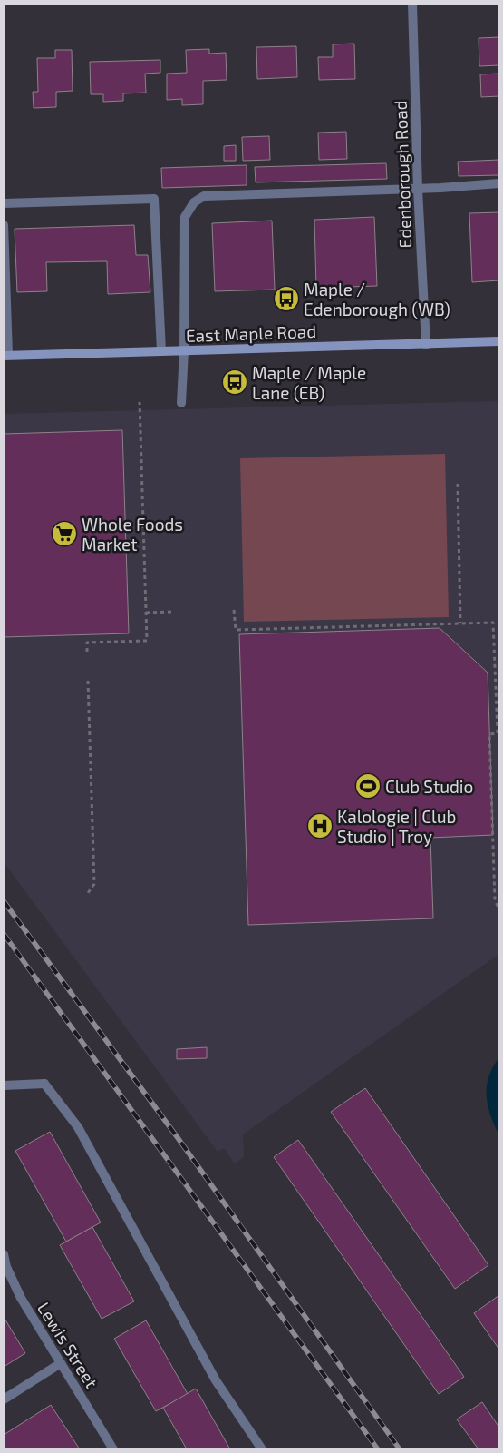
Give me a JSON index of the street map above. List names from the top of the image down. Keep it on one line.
{"streets":{"main road":["East Maple Road"],"street":["Edenborough Road","Lewis Street"]},"crossings":[["Edenborough Road","East Maple Road"]],"places":{"bus stop":["Maple / Edenborough (WB)","Maple / Maple Lane (EB)"],"supermarket":["Whole Foods Market"],"sports":["Club Studio"],"hospital":["Kalologie | Club Studio | Troy"]}}
